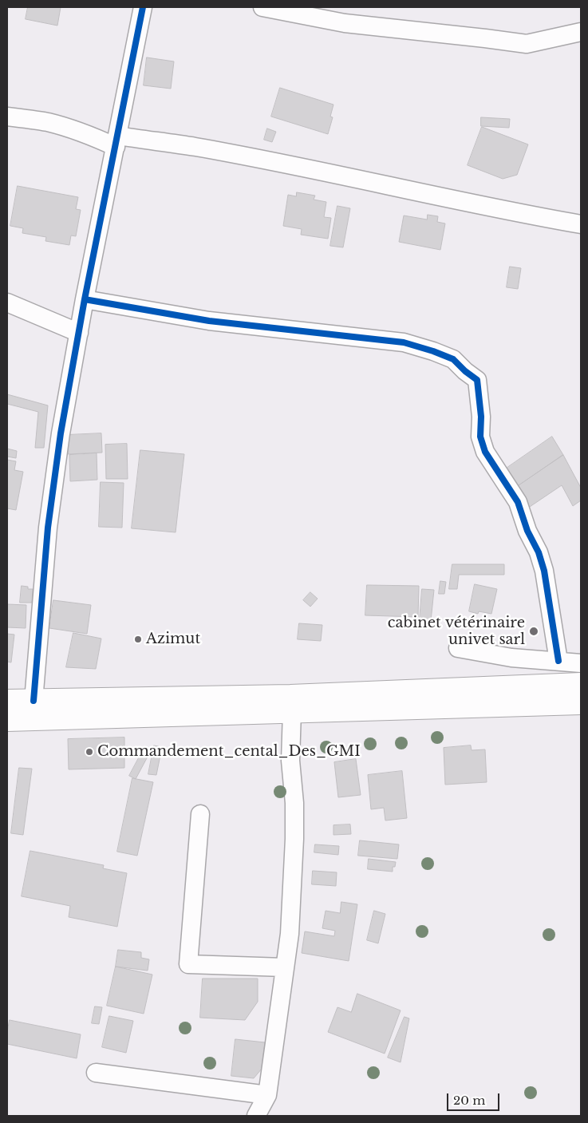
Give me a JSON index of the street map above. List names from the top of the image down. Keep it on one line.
{"places":["cabinet vétérinaire univet sarl","Azimut","Commandement_cental_Des_GMI"],"scale_bar":"20 m"}
